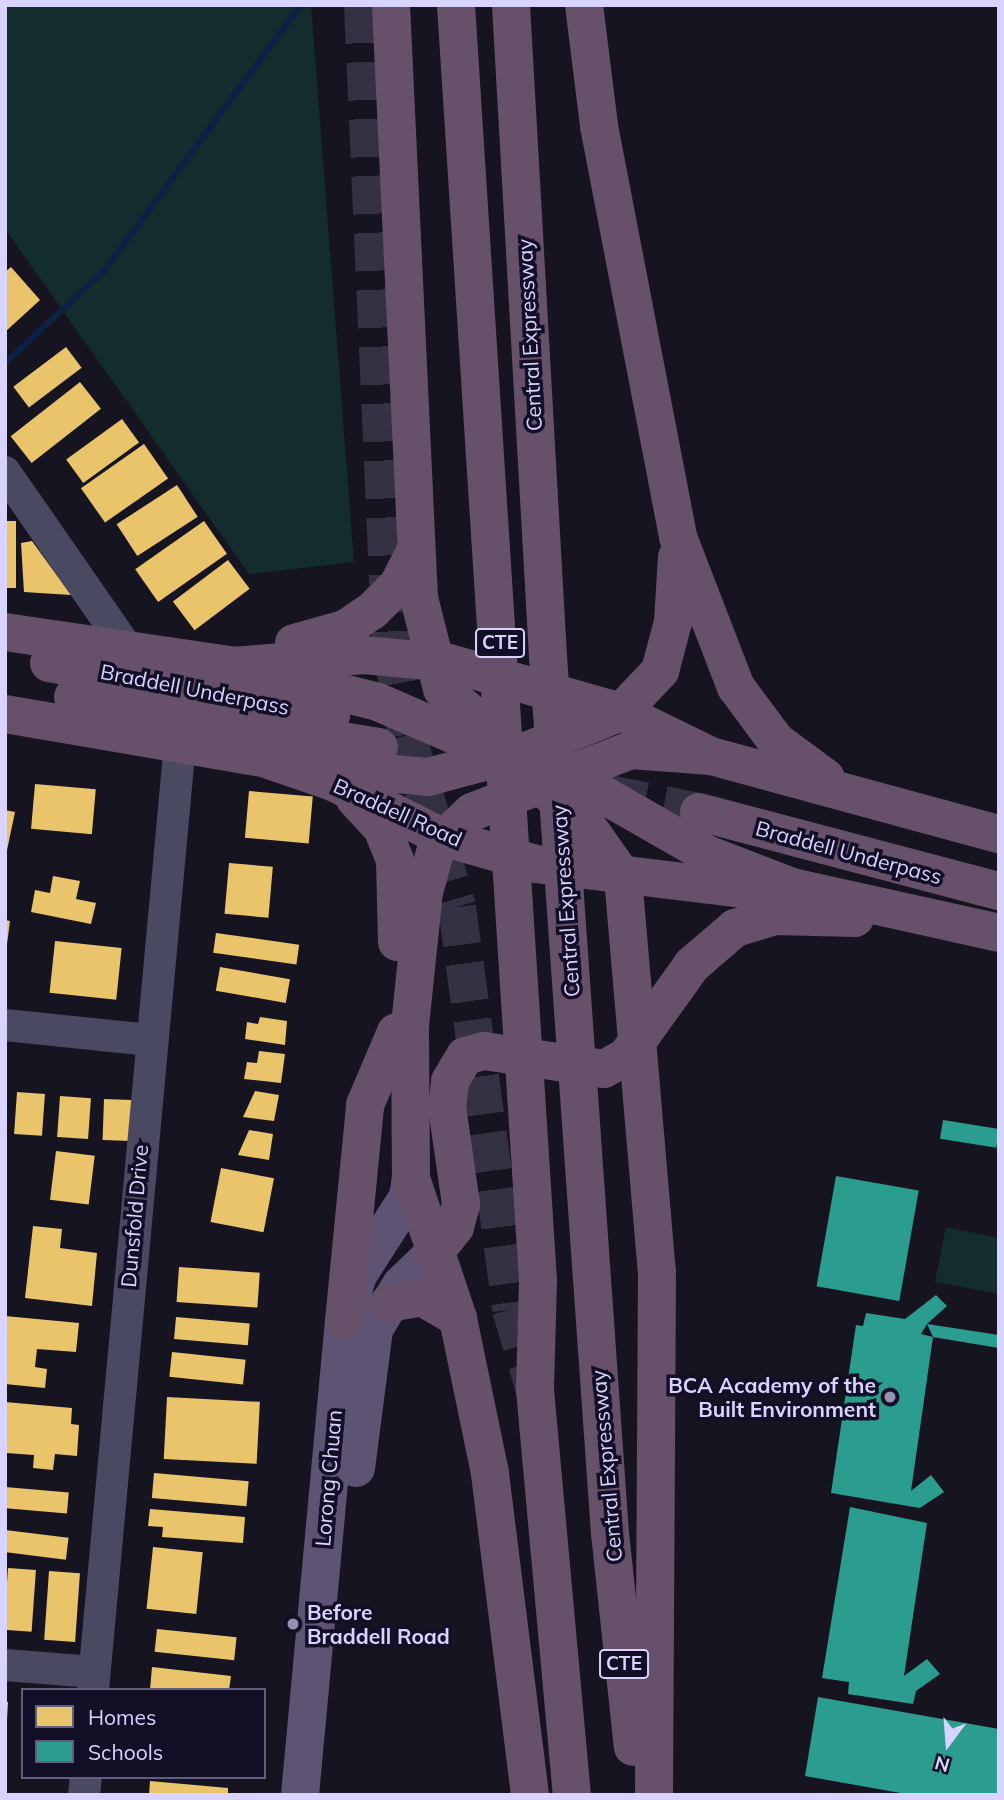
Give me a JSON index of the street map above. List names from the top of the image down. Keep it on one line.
{"streets":{"highway":["Central Expressway","CTE","Braddell Underpass","Braddell Road"],"main road":["Lorong Chuan"],"street":["Dunsfold Drive"]},"crossings":[["Braddell Road","Dunsfold Drive"]],"places":["BCA Academy of the Built Environment","Before Braddell Road"],"legend":["Homes","Schools"],"north":"bottom"}
